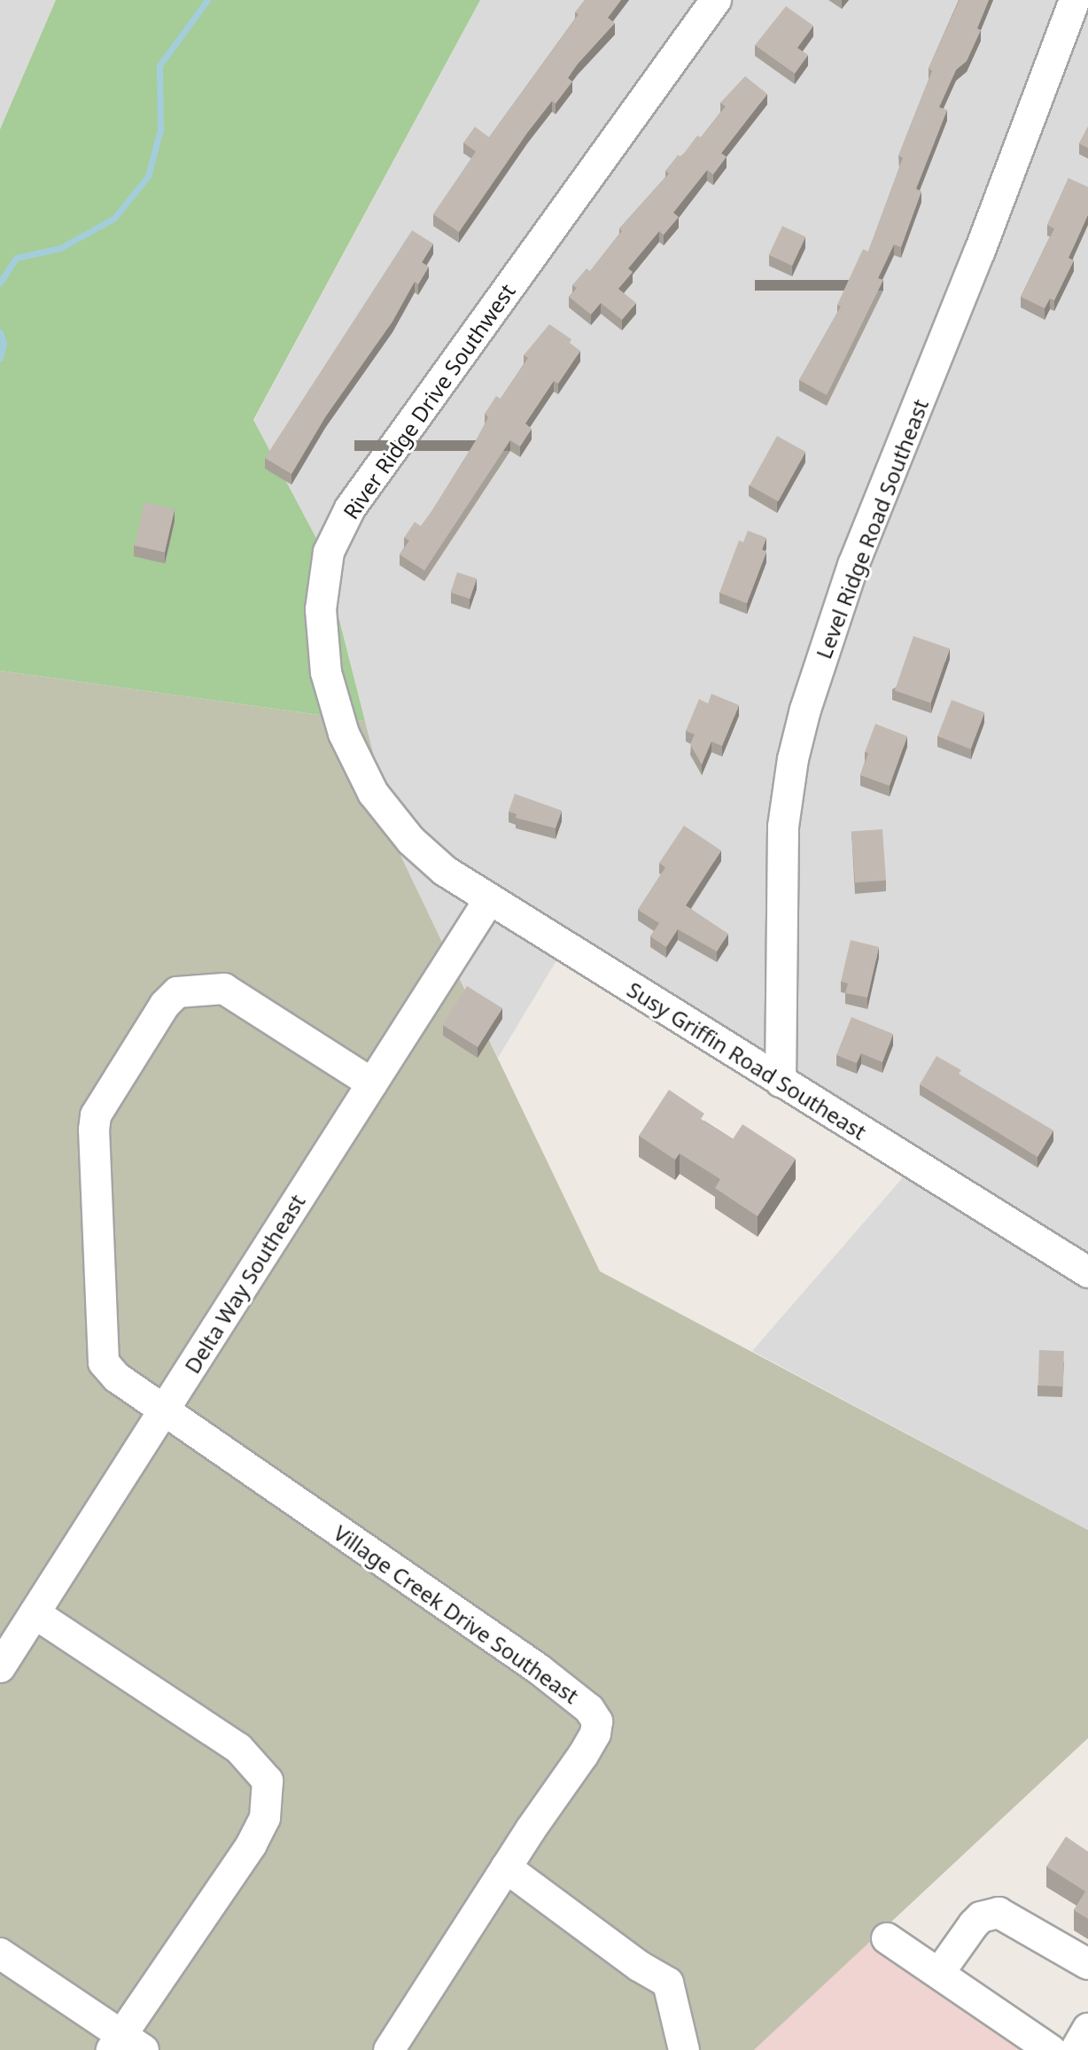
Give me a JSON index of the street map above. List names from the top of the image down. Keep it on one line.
{"streets":{"street":["River Ridge Drive Southwest","Level Ridge Road Southeast","Susy Griffin Road Southeast","Delta Way Southeast","Village Creek Drive Southeast"]},"crossings":[["River Ridge Drive Southwest","Susy Griffin Road Southeast"],["Level Ridge Road Southeast","Susy Griffin Road Southeast"],["Susy Griffin Road Southeast","Delta Way Southeast"],["Delta Way Southeast","Village Creek Drive Southeast"]]}
